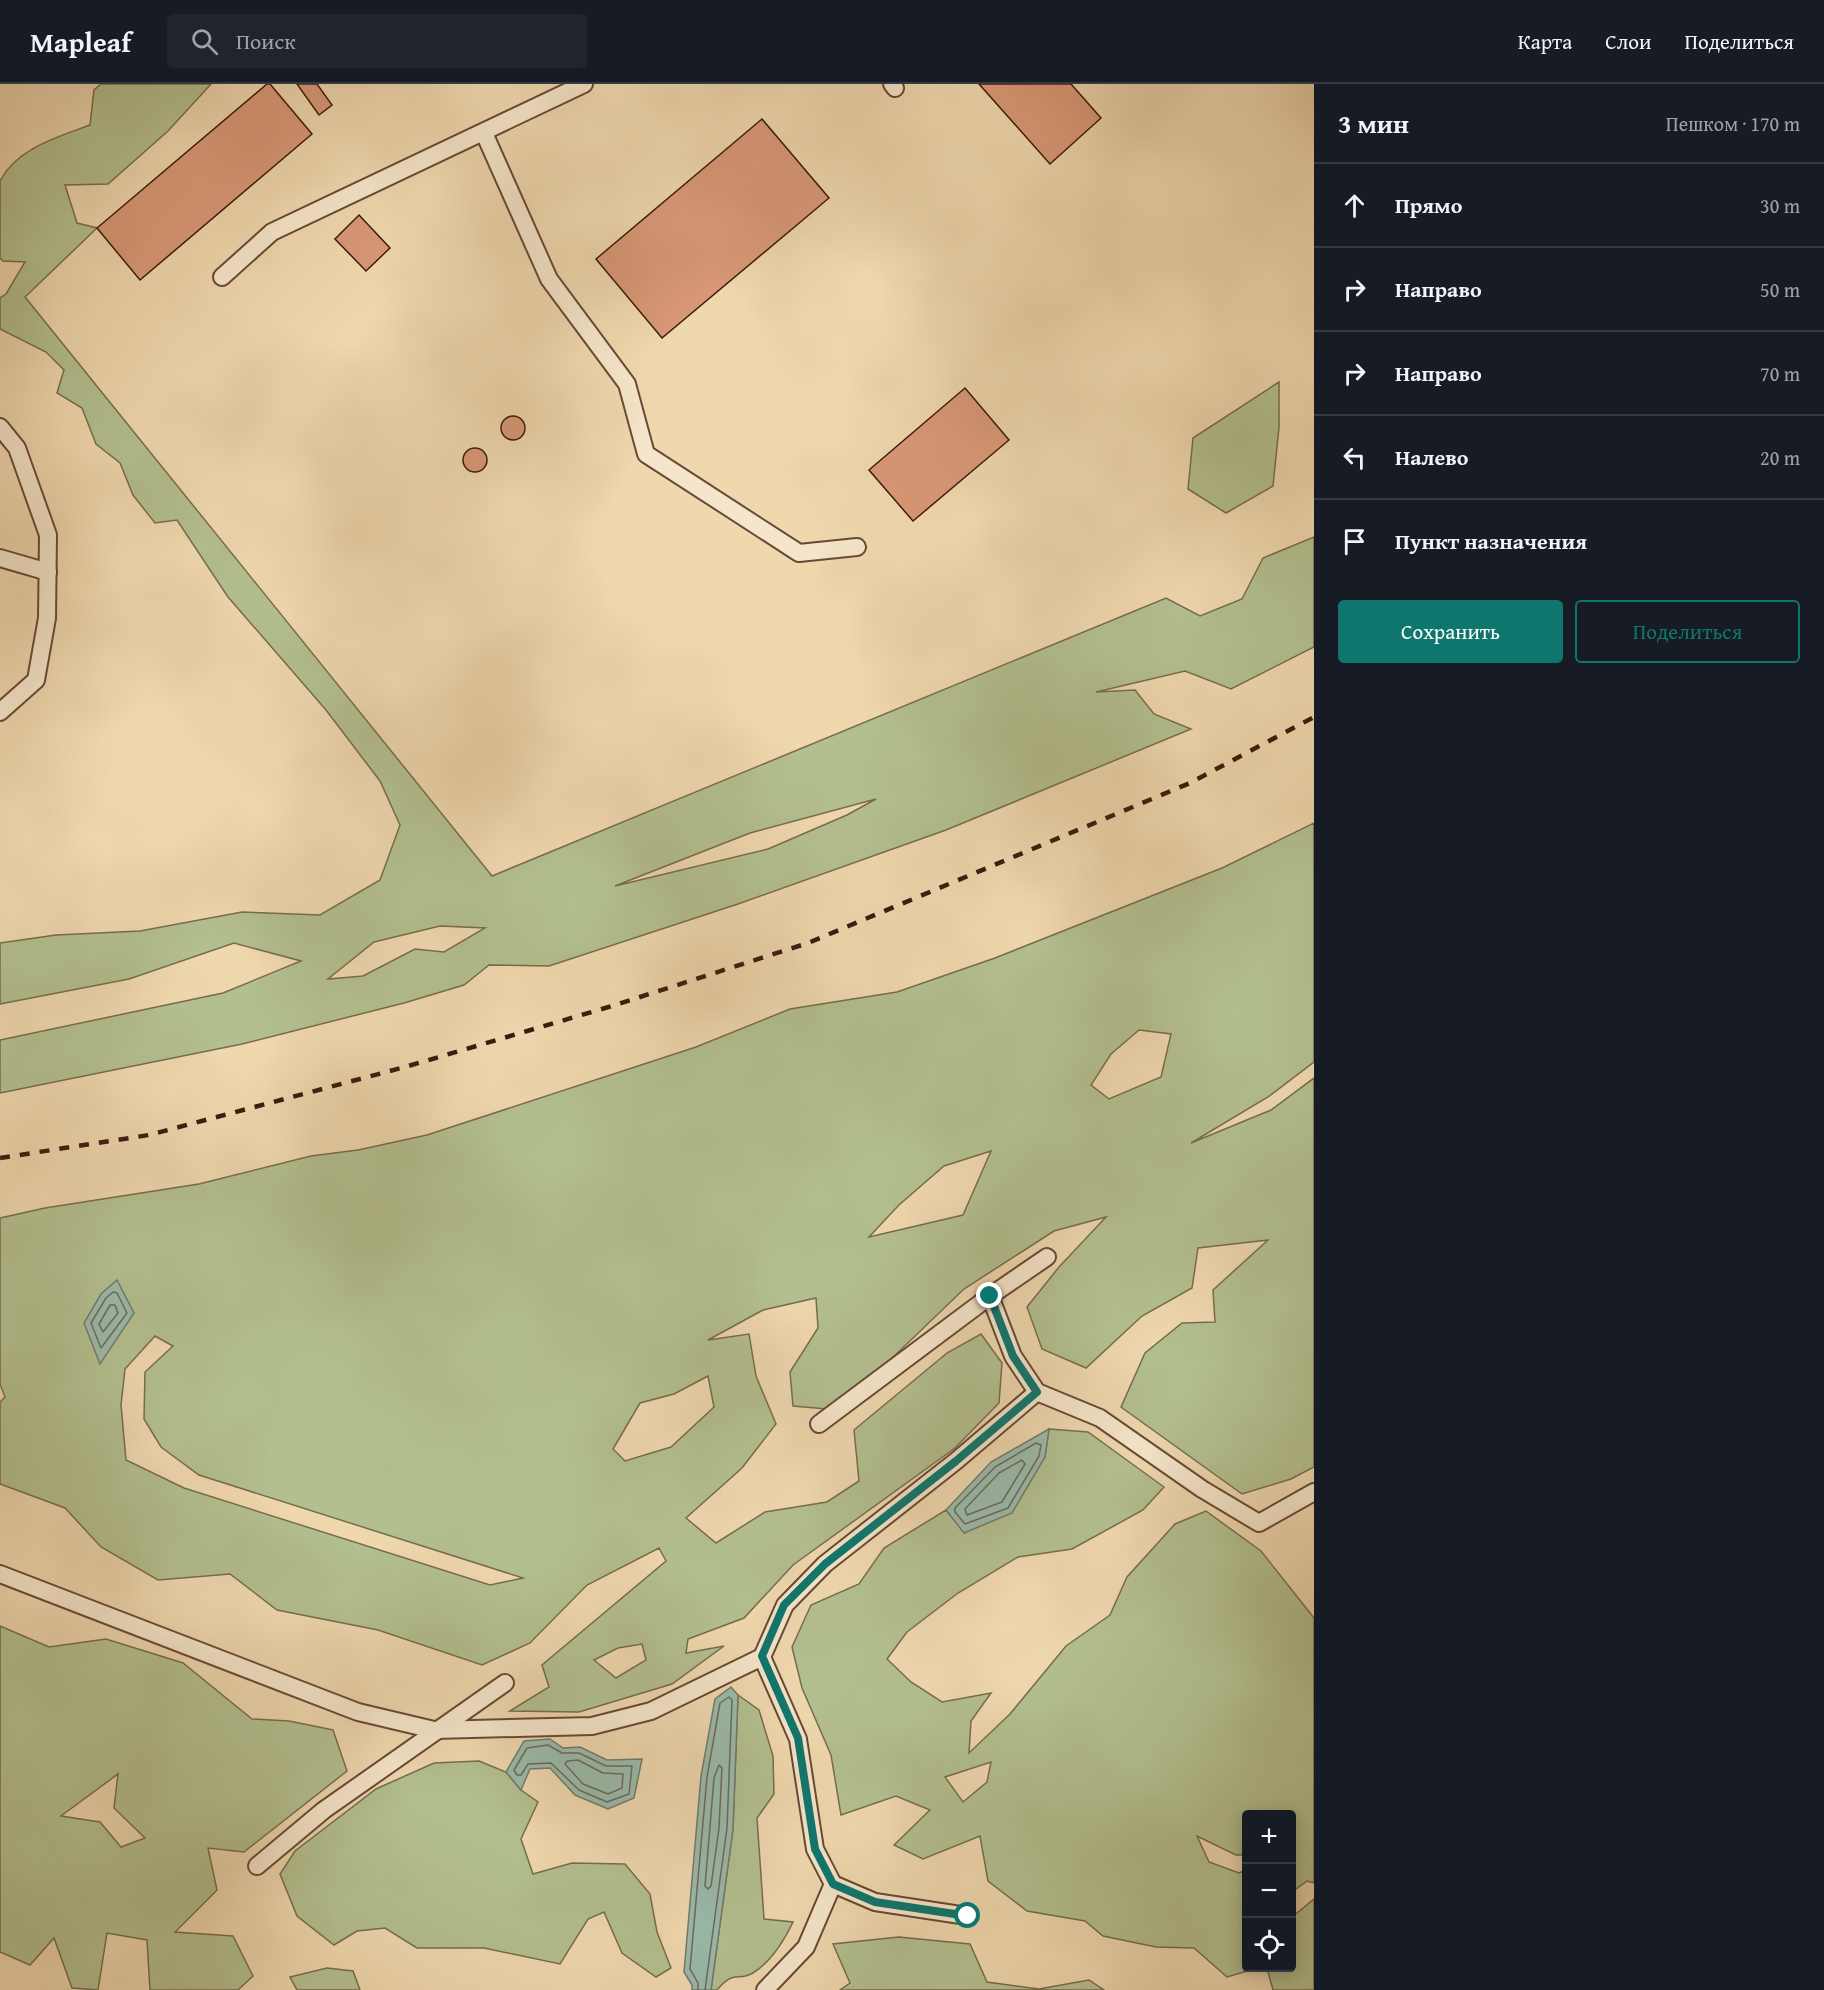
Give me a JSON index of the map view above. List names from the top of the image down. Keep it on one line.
{"page":{"header":"Mapleaf","search":"Поиск","nav":["Карта","Слои","Поделиться"],"heading":["3 мин","Пешком · 170 m"],"list":[["Прямо","30 m"],["Направо","50 m"],["Направо","70 m"],["Налево","20 m"],"Пункт назначения"],"buttons":["Сохранить","Поделиться"],"map_buttons":["+","−"]}}
